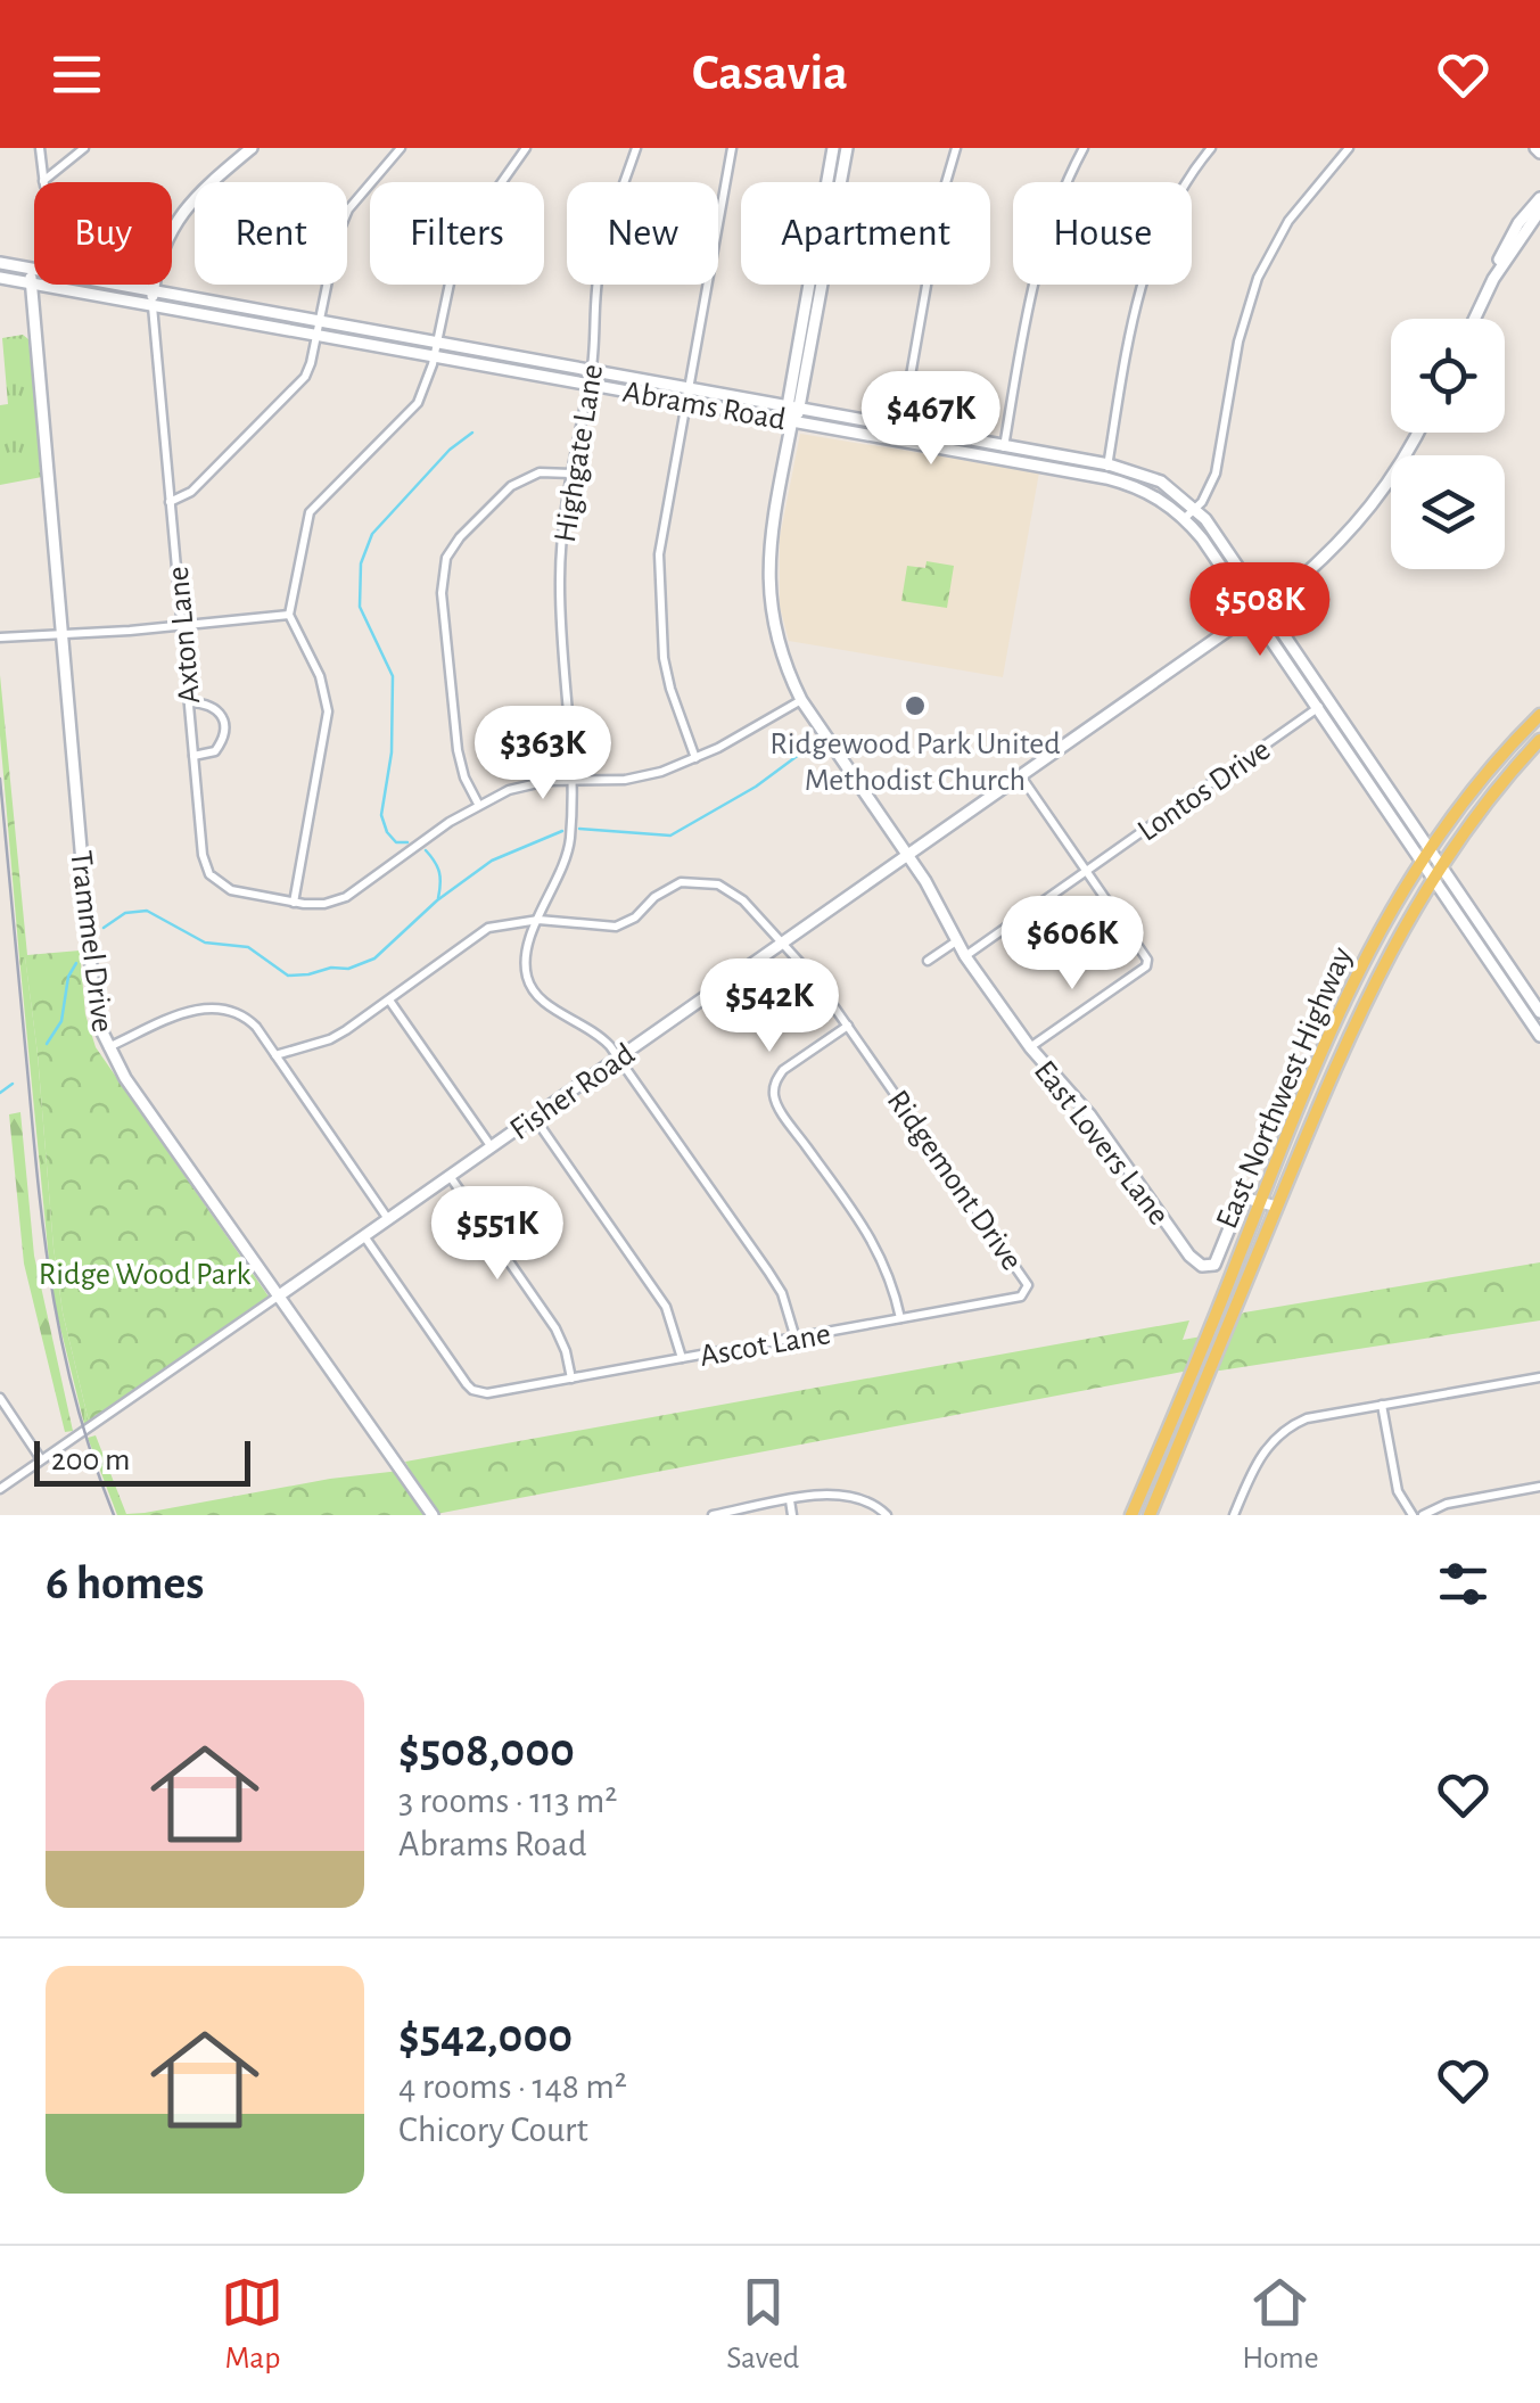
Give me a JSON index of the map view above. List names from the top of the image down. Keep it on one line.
{"streets":{"main road":["East Northwest Highway"],"street":["Abrams Road","Highgate Lane","Axton Lane","Lontos Drive","Trammel Drive","Fisher Road","East Lovers Lane","Ridgemont Drive","Ascot Lane"]},"crossings":[["Abrams Road","Highgate Lane"],["Abrams Road","Axton Lane"],["Abrams Road","Lontos Drive"],["Abrams Road","Trammel Drive"],["Abrams Road","East Northwest Highway"],["Abrams Road","Fisher Road"],["Abrams Road","East Lovers Lane"],["Highgate Lane","Fisher Road"],["Highgate Lane","Ridgemont Drive"],["Highgate Lane","Ascot Lane"],["Lontos Drive","East Lovers Lane"],["Trammel Drive","Fisher Road"],["East Northwest Highway","East Lovers Lane"],["Fisher Road","East Lovers Lane"],["Fisher Road","Ridgemont Drive"],["Fisher Road","Ascot Lane"],["Ridgemont Drive","Ascot Lane"]],"parks":["Ridge Wood Park"],"places":["Ridgewood Park United Methodist Church"],"scale_bar":"200 m","page":{"header":"Casavia","chip":["Buy","Rent","Filters","New","Apartment","House"],"price":["$467K","$508K","$363K","$606K","$542K","$551K"],"scale":"200 m","heading":"6 homes","list":[{"name":"$508,000","note":"3 rooms · 113 m² · Abrams Road"},{"name":"$542,000","note":"4 rooms · 148 m² · Chicory Court"}],"tabs":["Map","Saved","Home"]}}
